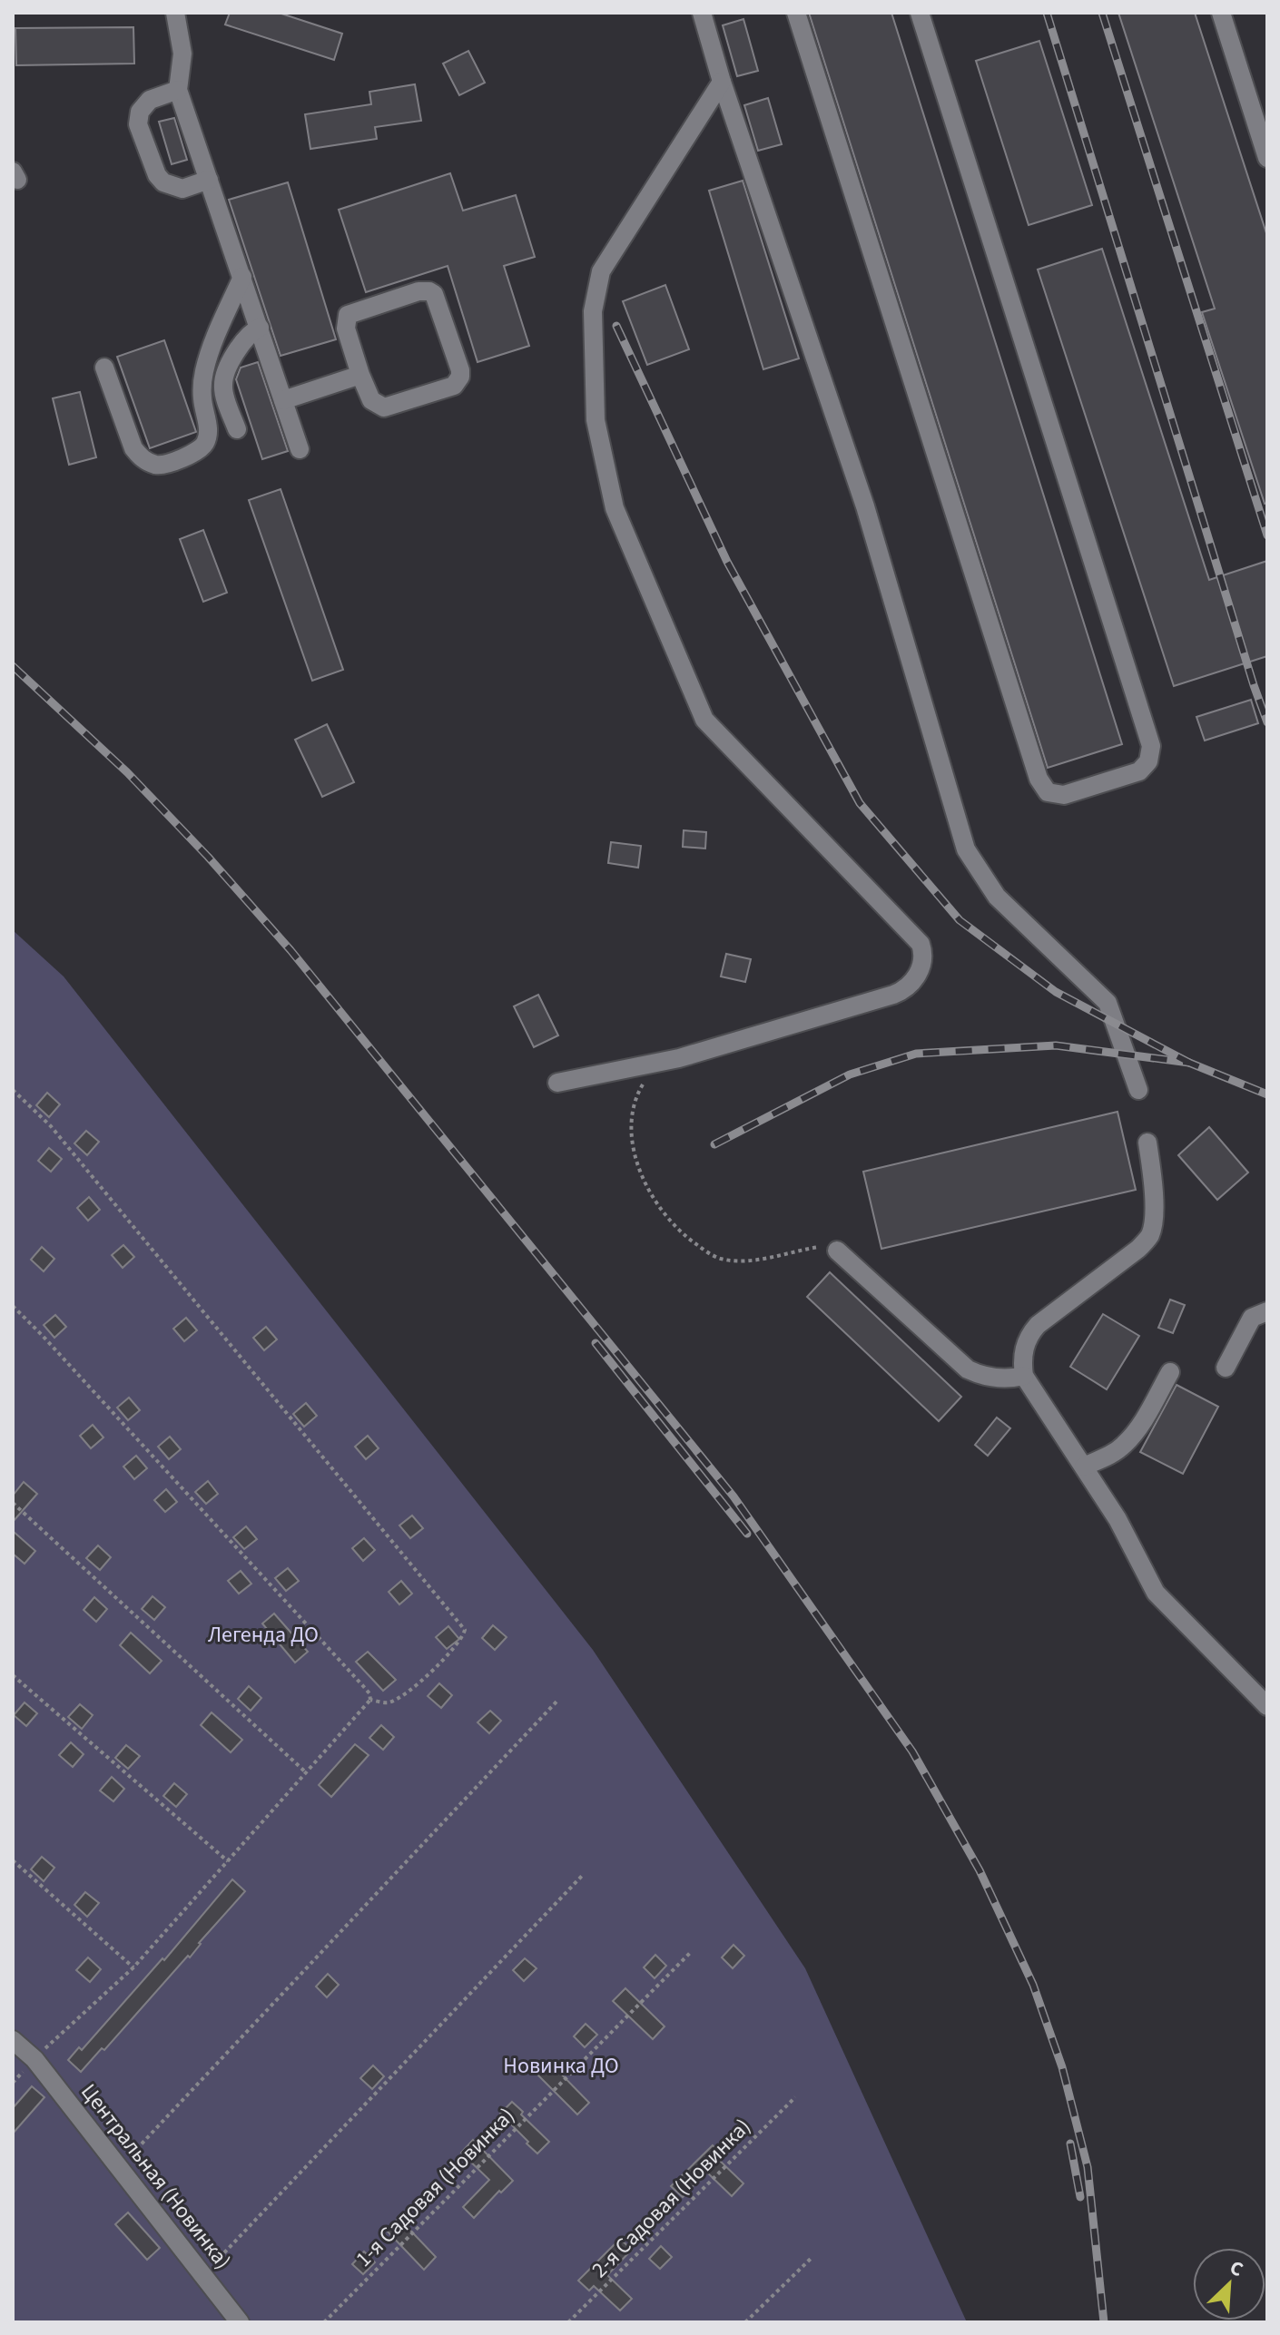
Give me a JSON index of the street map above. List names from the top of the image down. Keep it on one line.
{"streets":{"lane":["Центральная (Новинка)"],"path":["1-я Садовая (Новинка)","2-я Садовая (Новинка)"]},"parks":["Легенда ДО","Новинка ДО"],"north":"top right"}
